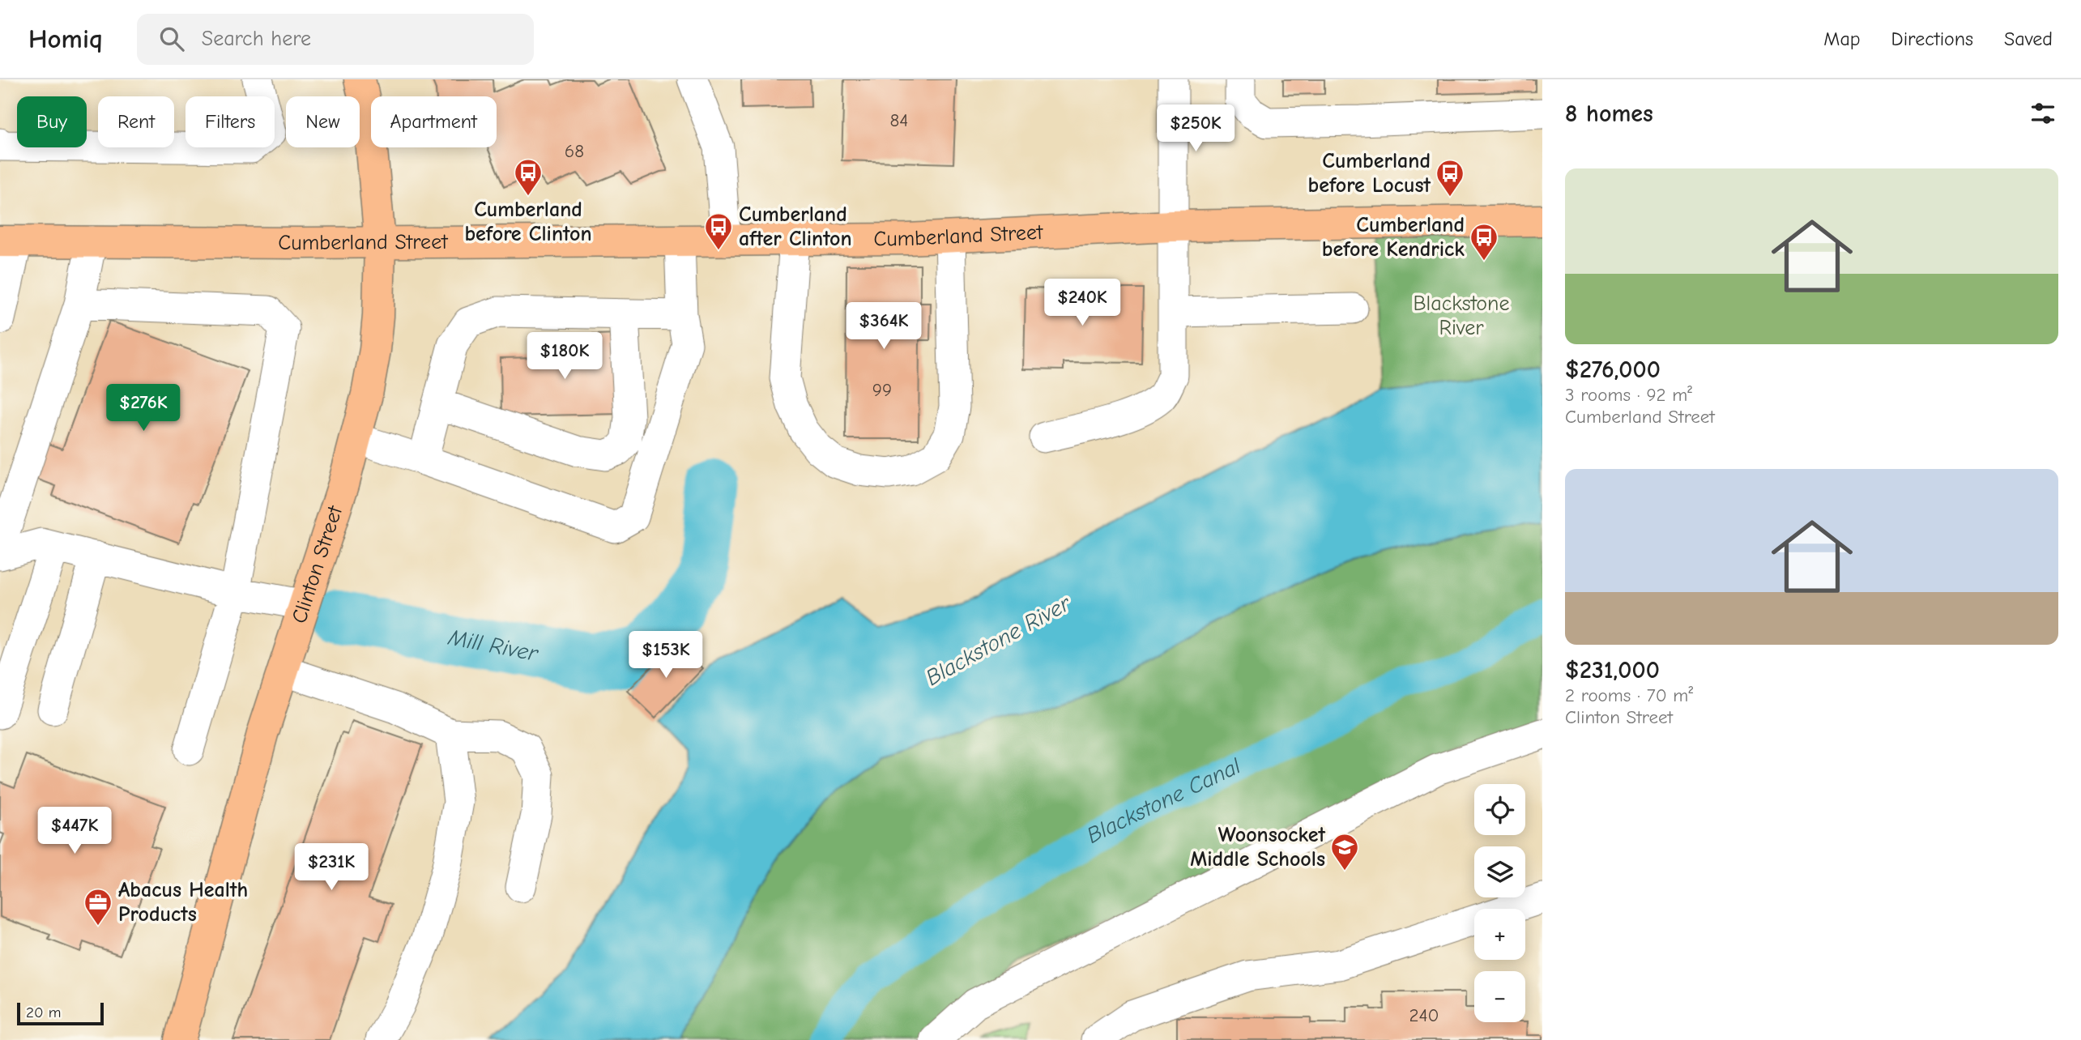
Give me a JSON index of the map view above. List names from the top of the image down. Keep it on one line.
{"streets":{"main road":["Cumberland Street","Clinton Street"]},"crossings":[["Cumberland Street","Clinton Street"]],"water":["Blackstone River","Mill River","Blackstone Canal"],"parks":["Blackstone River"],"places":{"bus stop":["Cumberland before Clinton","Cumberland before Locust","Cumberland after Clinton","Cumberland before Kendrick"],"school or university":["Woonsocket Middle Schools"],"office":["Abacus Health Products"]},"house_numbers":["84","68","99","240"],"scale_bar":"20 m","page":{"header":"Homiq","search":"Search here","nav":["Map","Directions","Saved"],"heading":"8 homes","chip":["Buy","Rent","Filters","New","Apartment"],"price":["$250K","$240K","$364K","$180K","$276K","$153K","$447K","$231K"],"list":[{"name":"$276,000","note":"3 rooms · 92 m² · Cumberland Street"},{"name":"$231,000","note":"2 rooms · 70 m² · Clinton Street"}],"map_buttons":["+","−"],"scale":"20 m"}}
